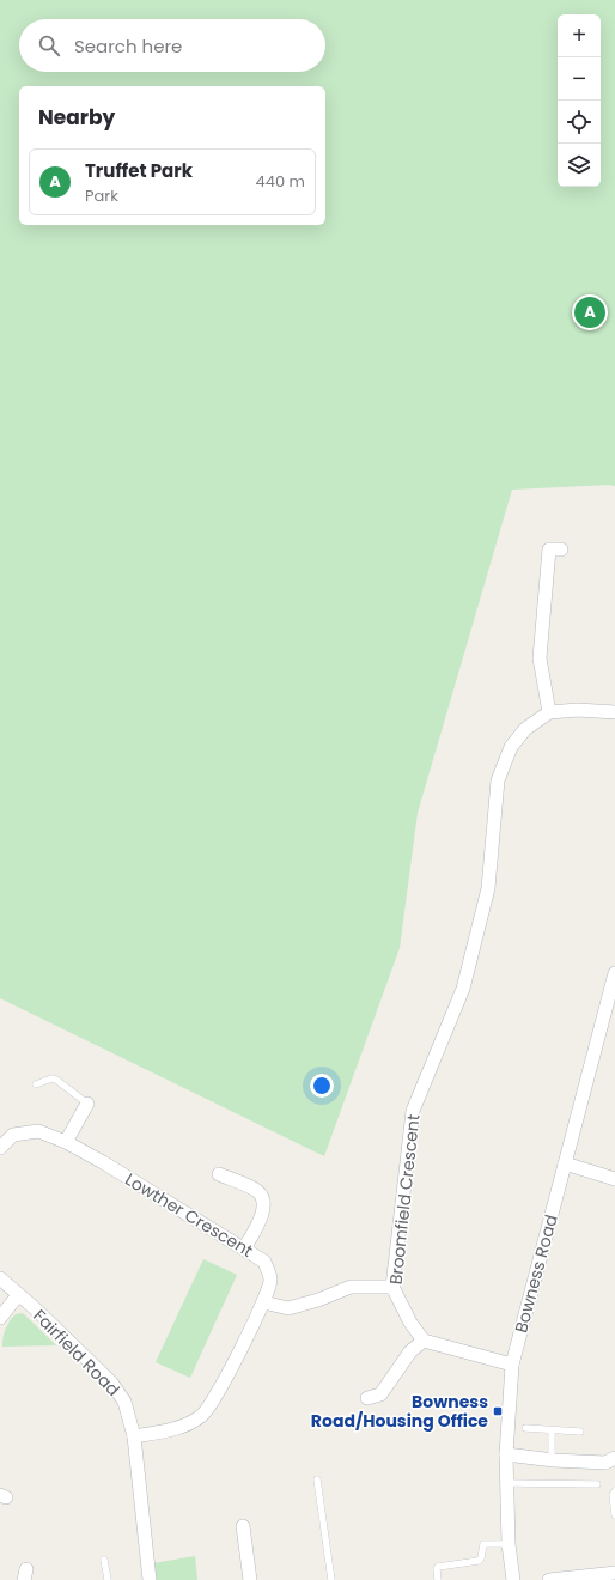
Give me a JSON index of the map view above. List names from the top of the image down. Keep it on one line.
{"streets":{"street":["Broomfield Crescent","Lowther Crescent","Bowness Road","Fairfield Road"]},"crossings":[["Lowther Crescent","Fairfield Road"]],"places":{"transit":["Bowness Road/Housing Office"]},"page":{"map_buttons":["+","−"],"search":"Search here","heading":"Nearby","list":[{"mark":"A","name":"Truffet Park","note":"Park","value":"440 m"}],"pins":"A"}}
